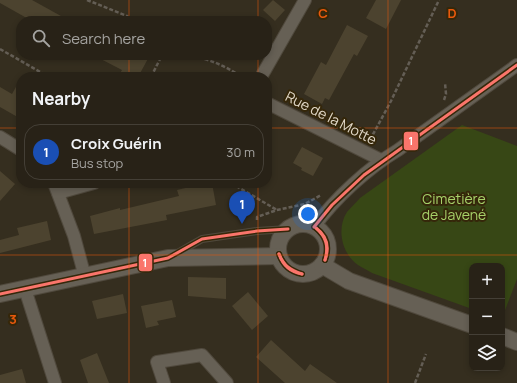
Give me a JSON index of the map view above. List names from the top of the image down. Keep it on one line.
{"streets":{"street":["Rue de la Motte"]},"parks":["Cimetière de Javené"],"lines":["transit line 1"],"page":{"search":"Search here","heading":"Nearby","list":[{"mark":"1","name":"Croix Guérin","note":"Bus stop","value":"30 m"}],"pins":"1","map_buttons":["+","−"]},"grid":{"columns":["C","D"],"rows":["3"]}}
